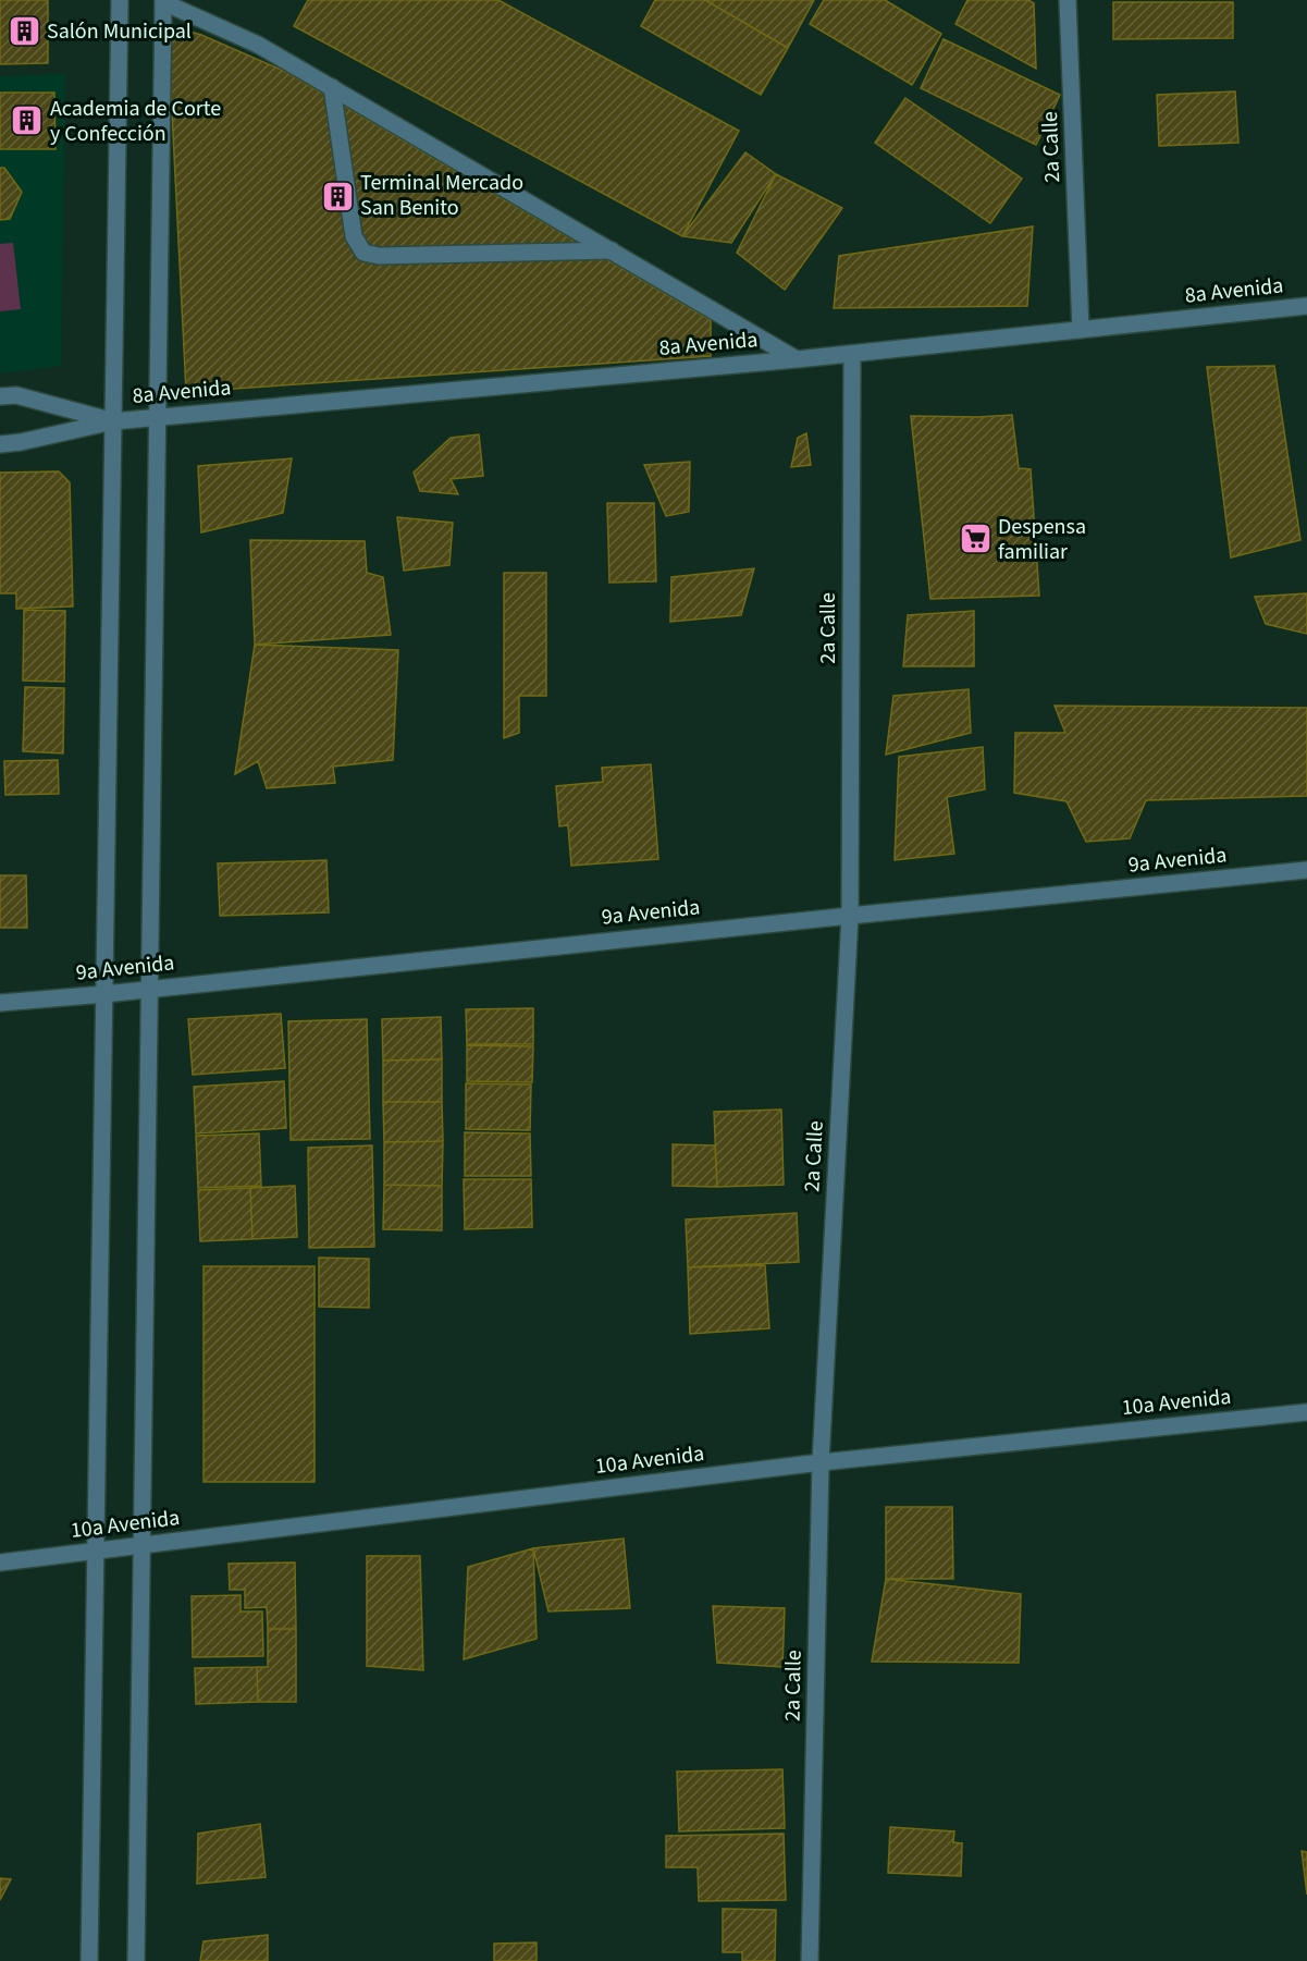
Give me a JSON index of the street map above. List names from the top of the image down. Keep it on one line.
{"streets":{"street":["2a Calle","8a Avenida","9a Avenida","10a Avenida"]},"crossings":[["2a Calle","8a Avenida"],["2a Calle","9a Avenida"],["2a Calle","10a Avenida"]],"places":{"building":["Salón Municipal","Academia de Corte y Confección","Terminal Mercado San Benito"],"supermarket":["Despensa familiar"]}}
